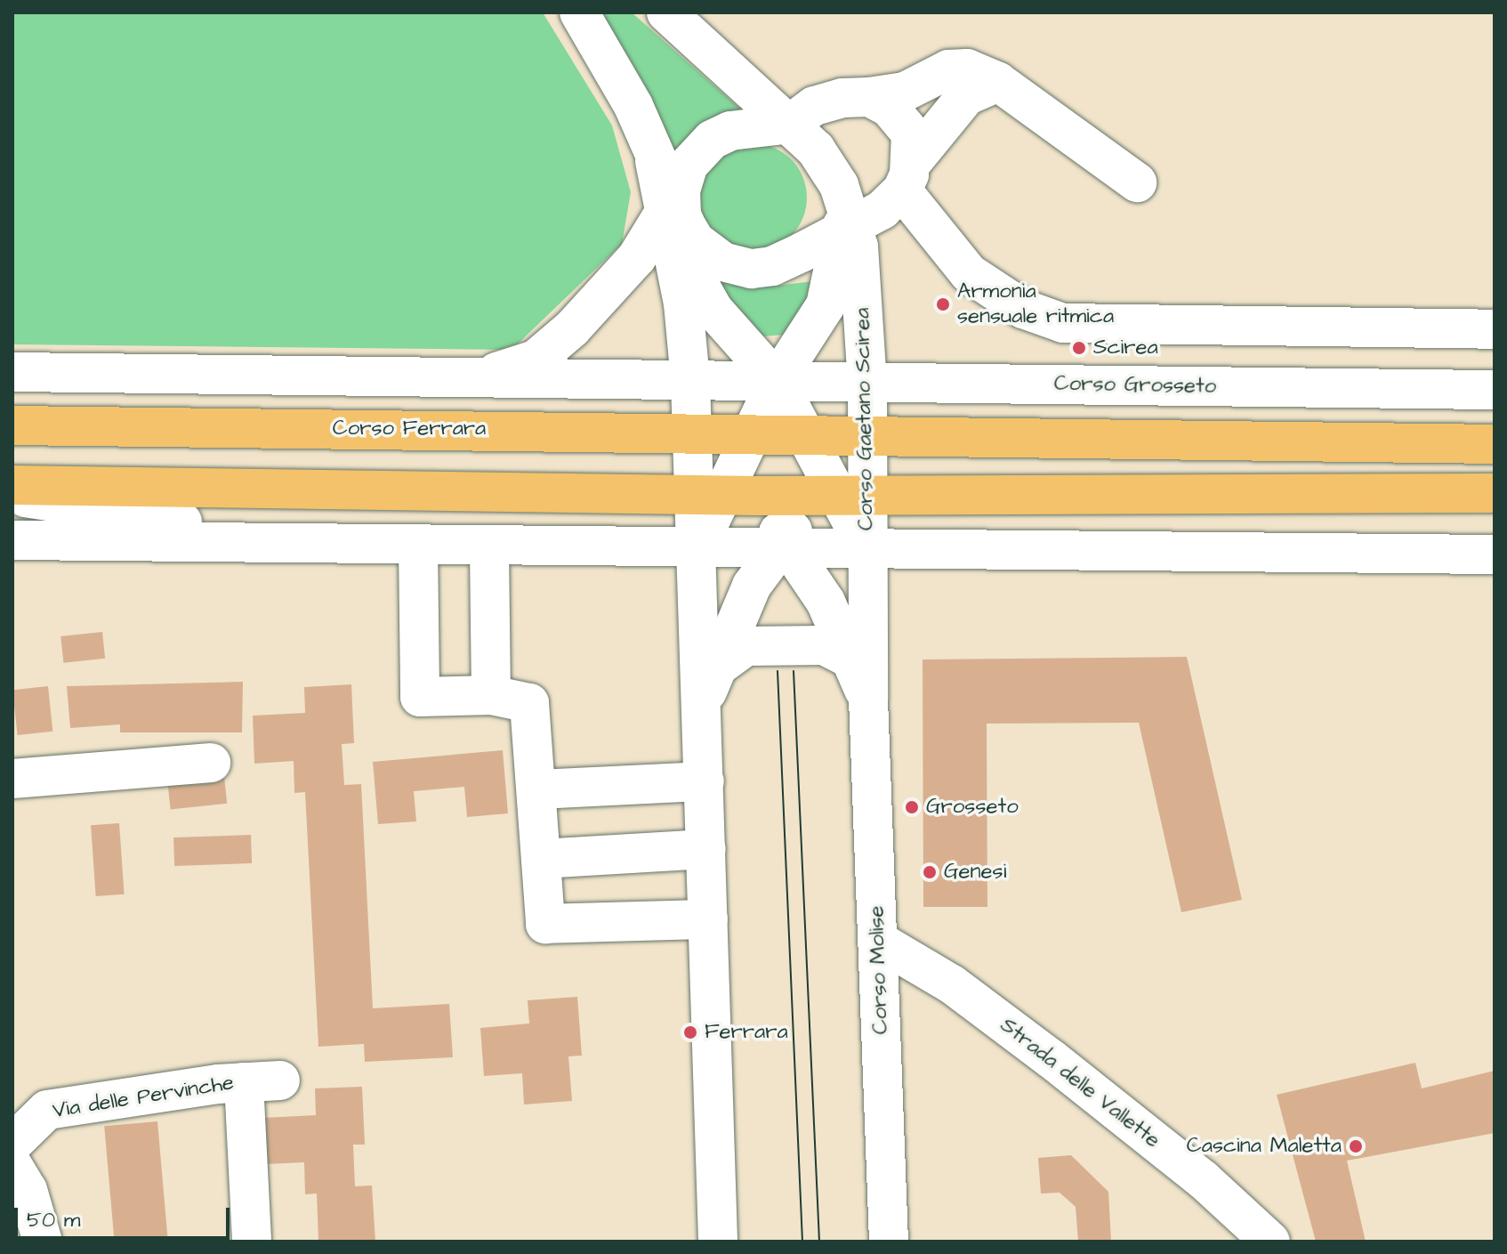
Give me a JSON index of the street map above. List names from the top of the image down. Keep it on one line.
{"streets":{"main road":["Corso Ferrara"],"street":["Corso Grosseto","Corso Gaetano Scirea","Corso Molise","Strada delle Vallette","Via delle Pervinche"]},"crossings":[["Corso Grosseto","Corso Gaetano Scirea"],["Corso Gaetano Scirea","Corso Ferrara"],["Corso Gaetano Scirea","Corso Molise"],["Corso Ferrara","Corso Molise"],["Corso Molise","Strada delle Vallette"]],"places":["Armonia sensuale ritmica","Scirea","Grosseto","Genesi","Ferrara","Cascina Maletta"],"scale_bar":"50 m"}
